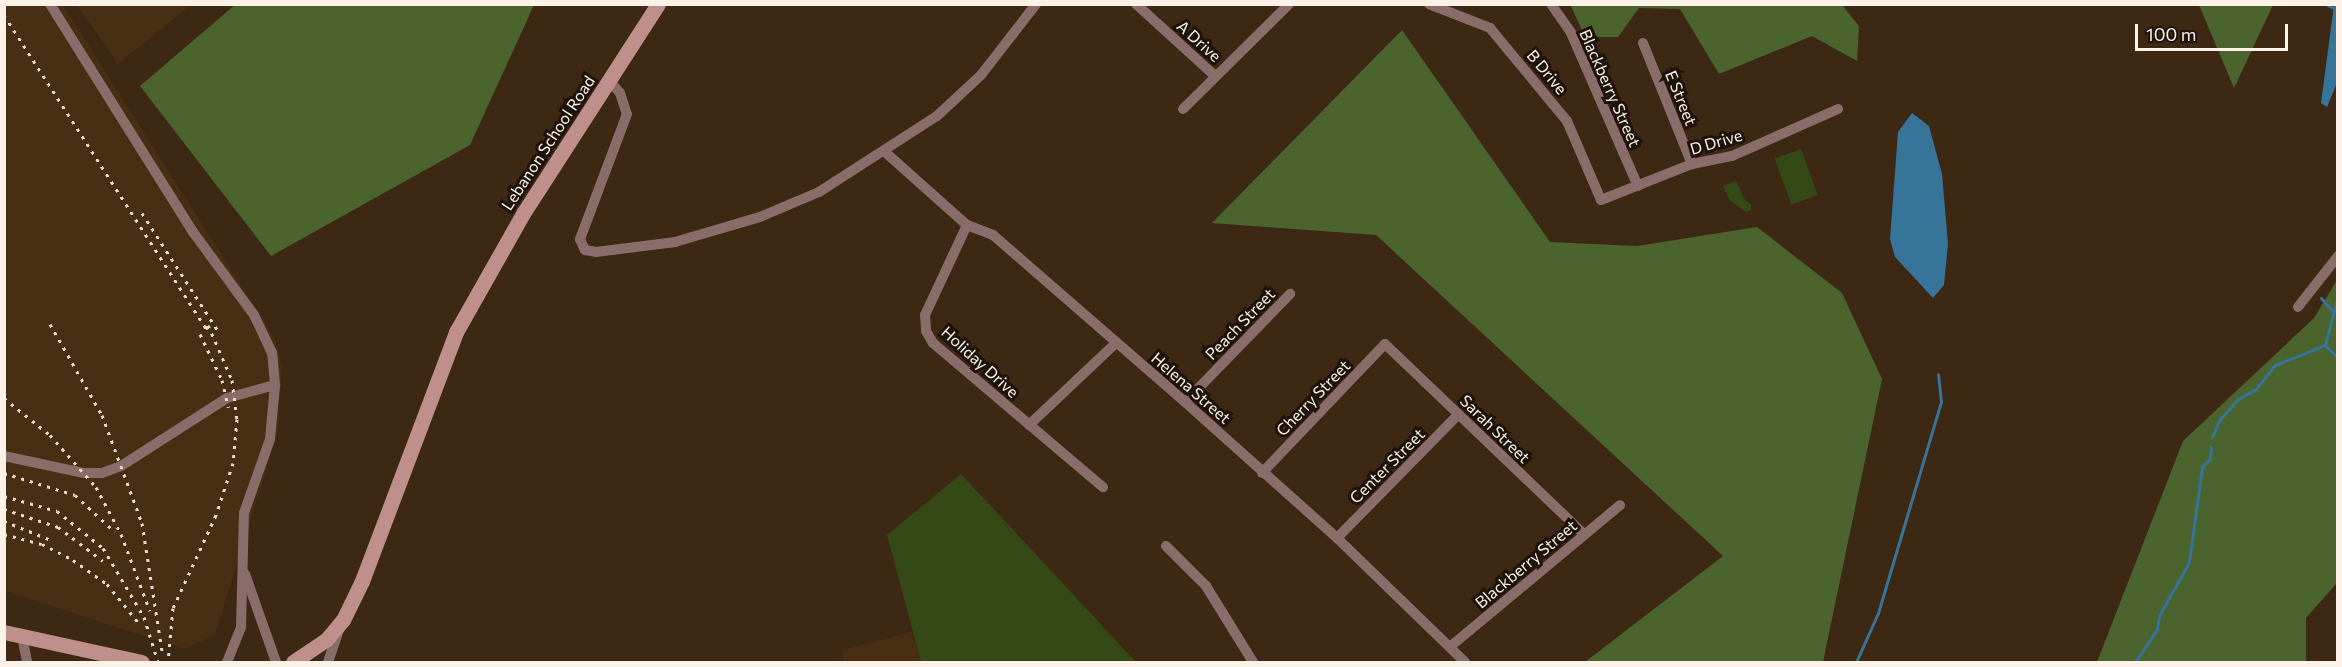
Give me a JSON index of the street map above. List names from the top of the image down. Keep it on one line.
{"streets":{"street":["A Drive","B Drive","Blackberry Street","E Street","D Drive","Lebanon School Road","Peach Street","Holiday Drive","Helena Street","Cherry Street","Sarah Street","Center Street"]},"crossings":[["B Drive","D Drive"],["Blackberry Street","D Drive"],["Blackberry Street","Helena Street"],["Blackberry Street","Sarah Street"],["E Street","D Drive"],["Lebanon School Road","Helena Street"],["Peach Street","Helena Street"],["Holiday Drive","Helena Street"],["Helena Street","Cherry Street"],["Helena Street","Center Street"],["Cherry Street","Sarah Street"],["Sarah Street","Center Street"]],"scale_bar":"100 m"}
